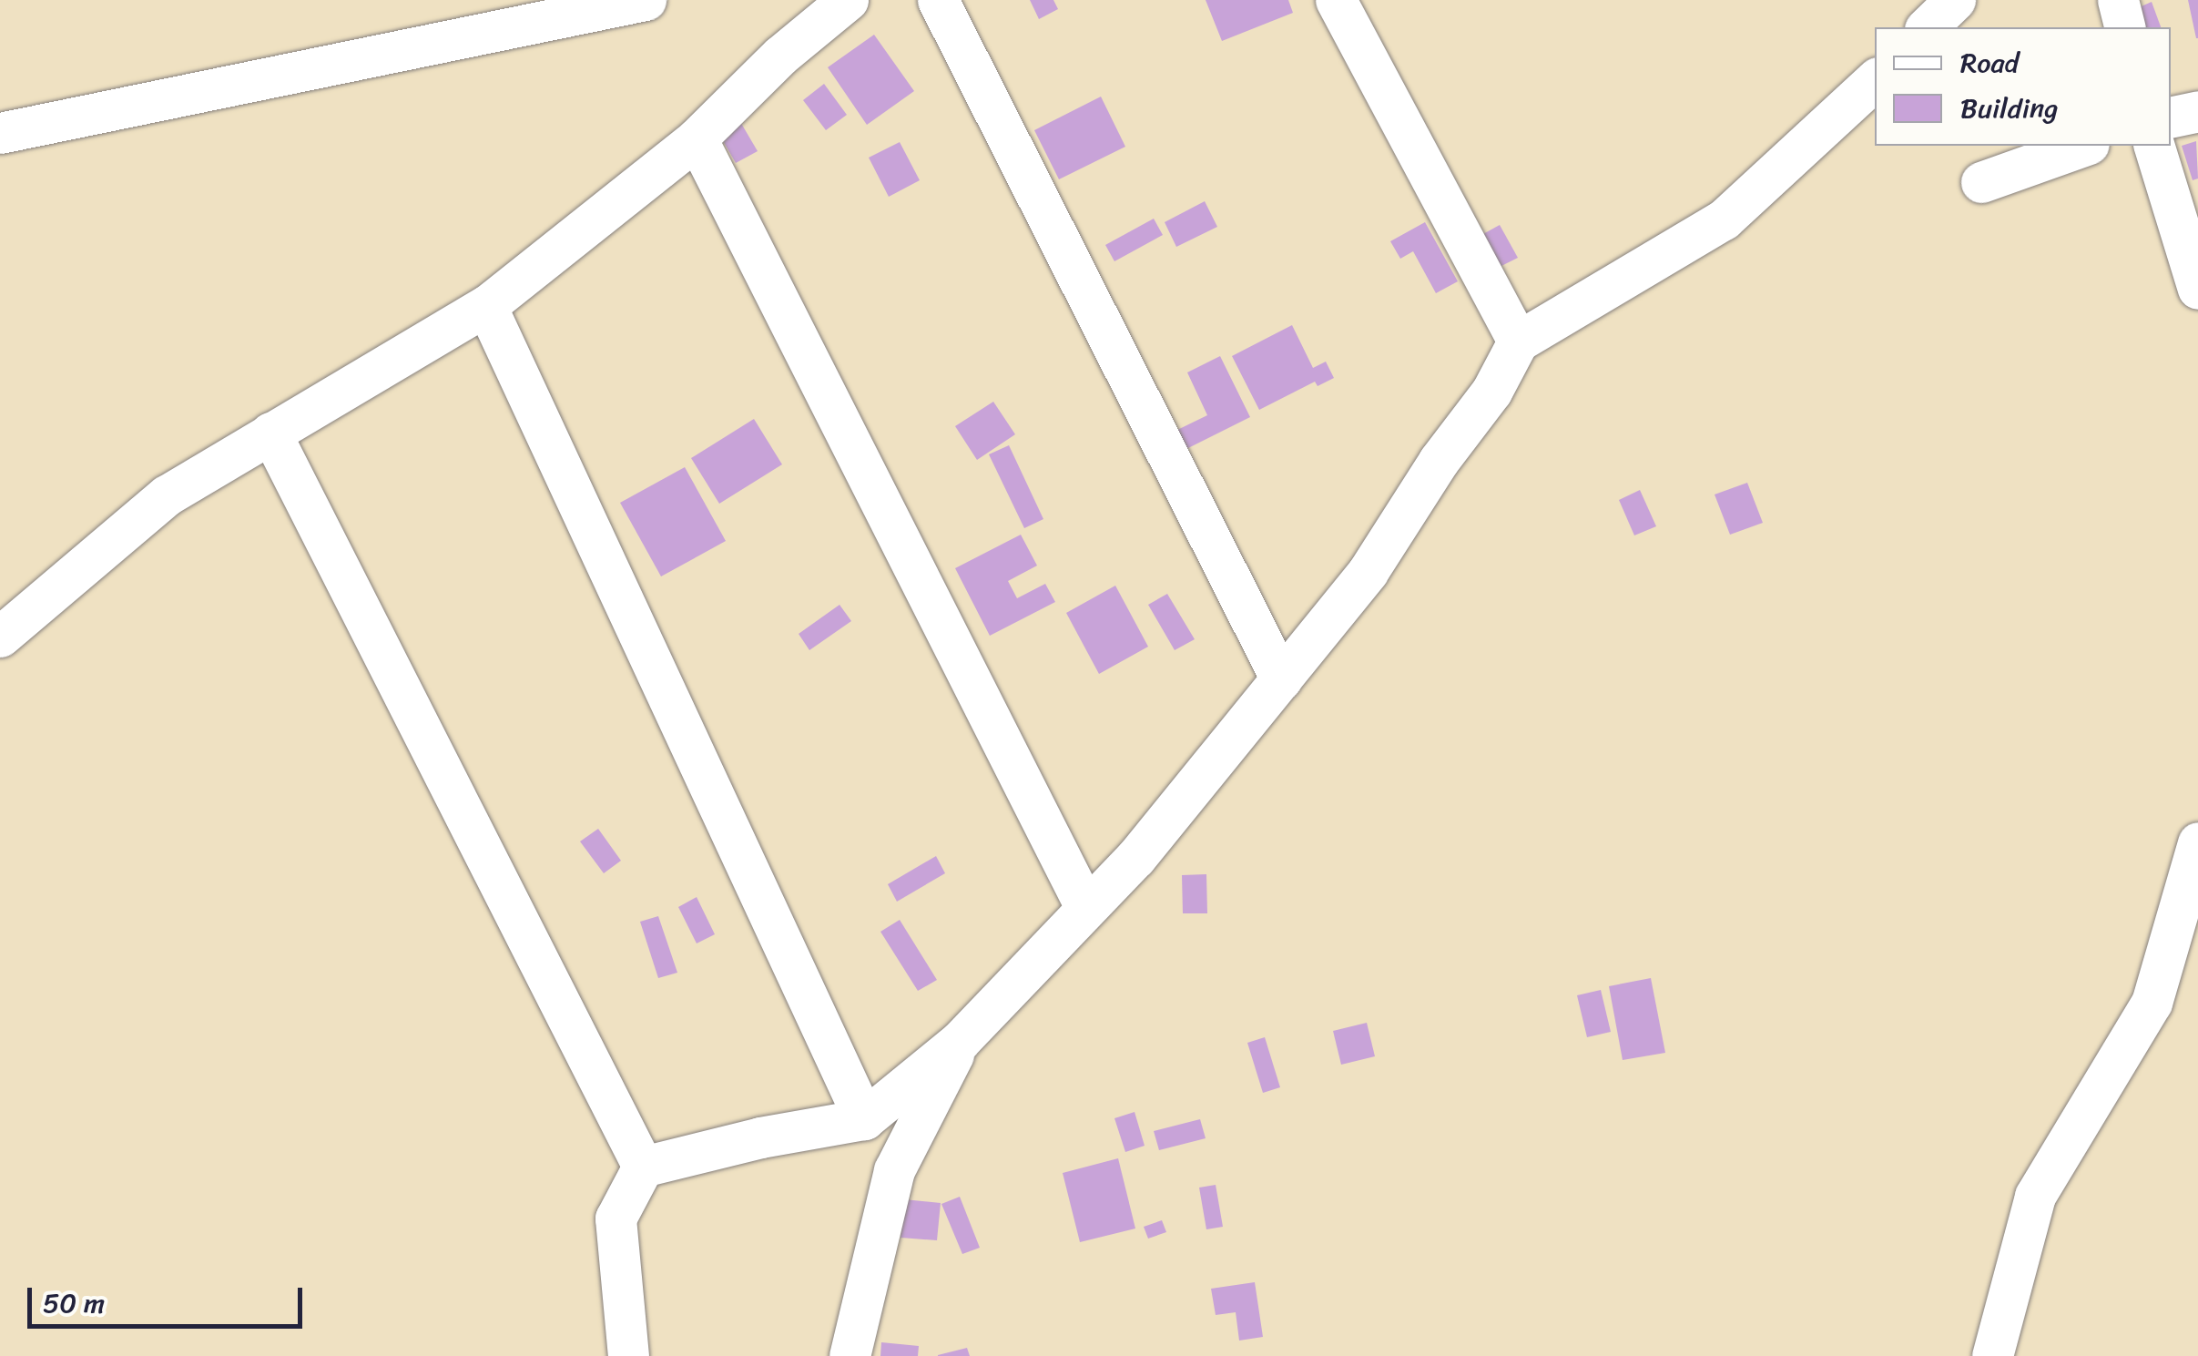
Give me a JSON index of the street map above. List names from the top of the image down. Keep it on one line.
{"legend":["Road","Building"],"scale_bar":"50 m"}
